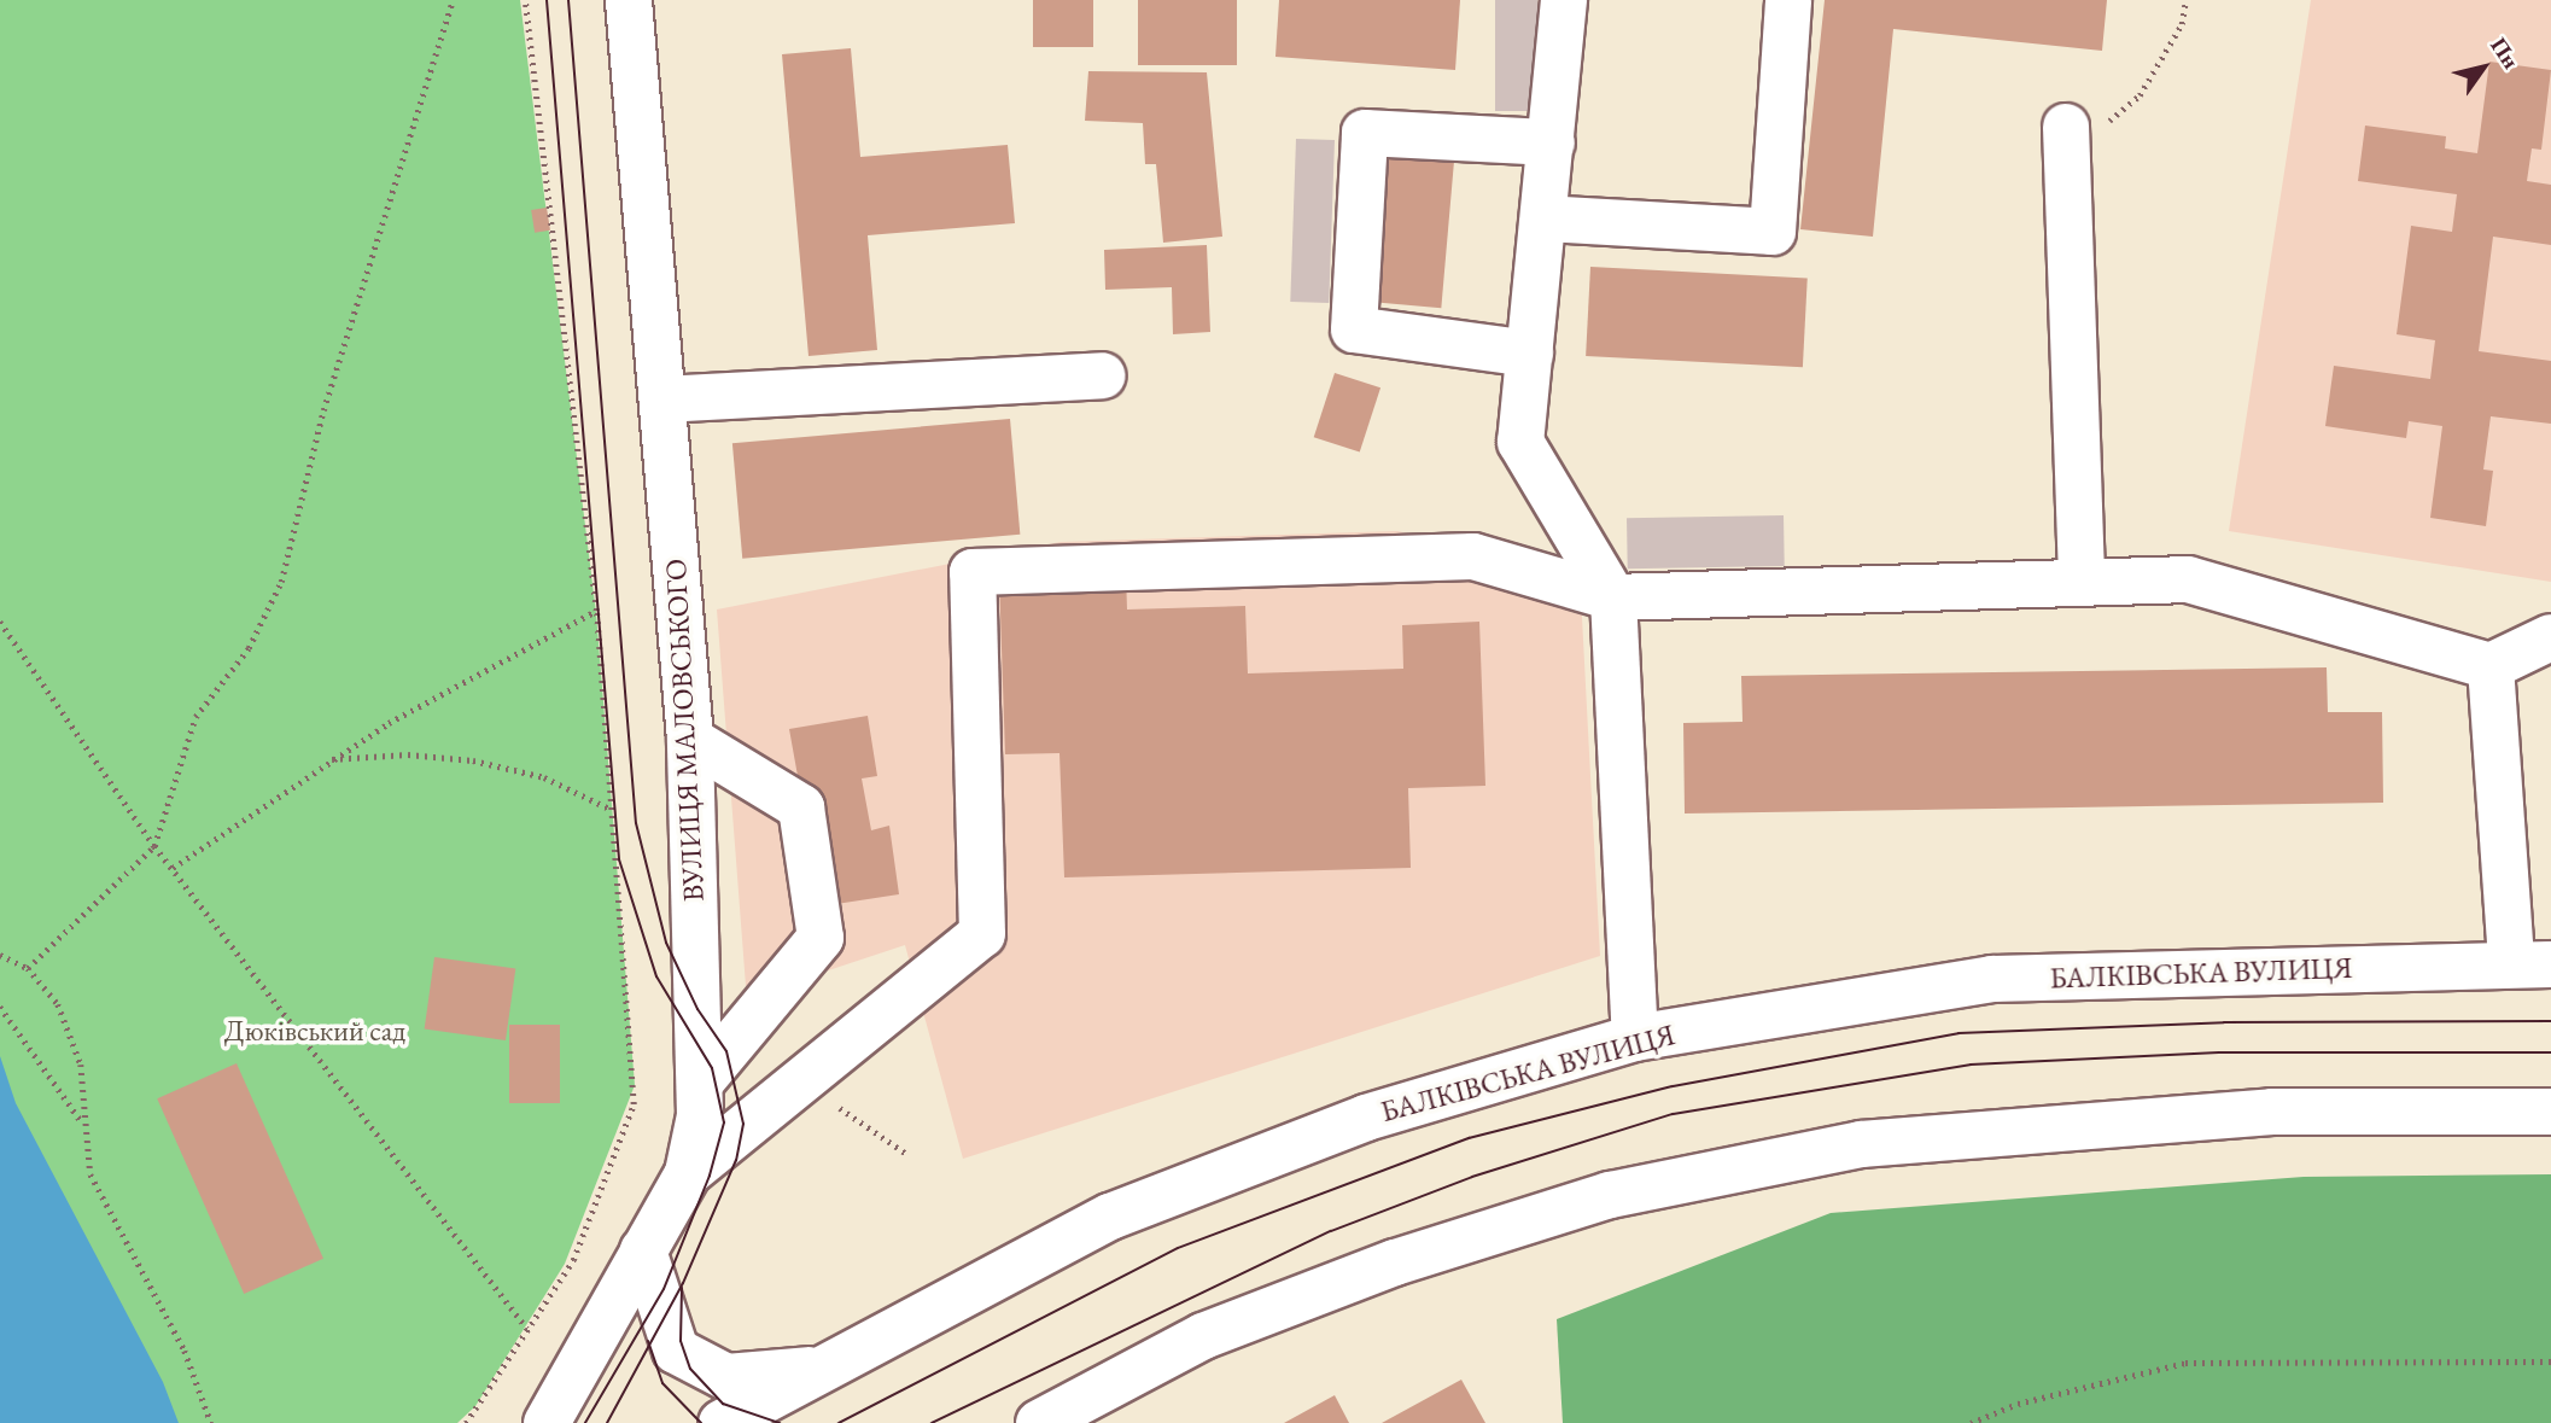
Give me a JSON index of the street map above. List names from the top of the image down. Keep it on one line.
{"streets":{"main road":["ВУЛИЦЯ МАЛОВСЬКОГО","БАЛКІВСЬКА ВУЛИЦЯ"]},"parks":["Дюківський сад"],"north":"top right"}
